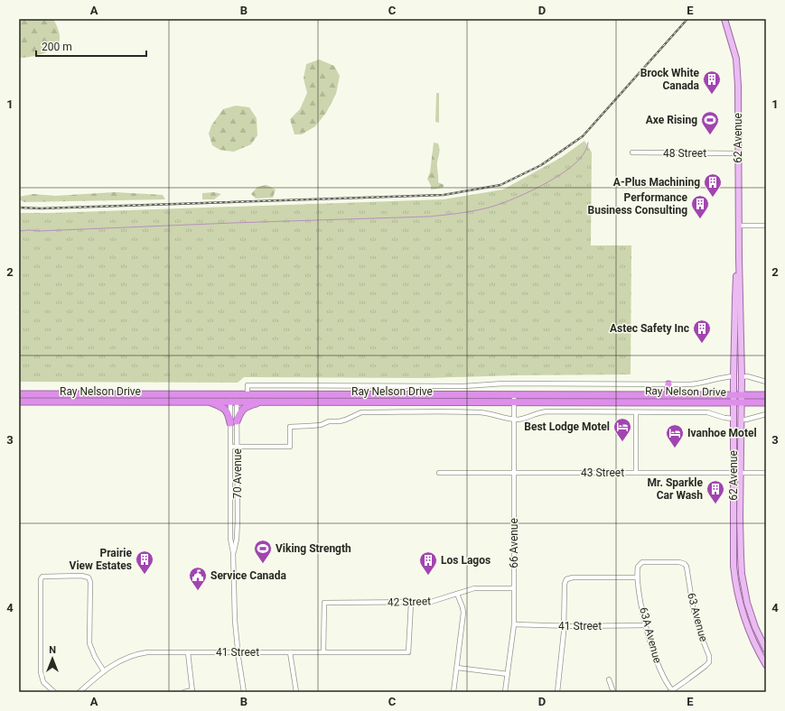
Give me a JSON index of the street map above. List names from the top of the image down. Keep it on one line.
{"streets":{"highway":["Ray Nelson Drive"],"main road":["62 Avenue"],"street":["48 Street","43 Street","70 Avenue","66 Avenue","42 Street","63 Avenue","41 Street","63A Avenue"]},"crossings":[["62 Avenue","48 Street"],["62 Avenue","Ray Nelson Drive"],["62 Avenue","43 Street"],["Ray Nelson Drive","70 Avenue"],["Ray Nelson Drive","66 Avenue"],["43 Street","66 Avenue"],["70 Avenue","41 Street"],["66 Avenue","42 Street"],["66 Avenue","41 Street"],["42 Street","41 Street"],["63 Avenue","63A Avenue"],["41 Street","63A Avenue"]],"places":{"building":["Brock White Canada","A-Plus Machining","Performance Business Consulting","Astec Safety Inc","Mr. Sparkle Car Wash","Prairie View Estates","Los Lagos"],"sports":["Axe Rising","Viking Strength"],"hotel":["Best Lodge Motel","Ivanhoe Motel"],"public building":["Service Canada"]},"scale_bar":"200 m","north":"top","grid":{"columns":["A","B","C","D","E"],"rows":["1","2","3","4"]}}
